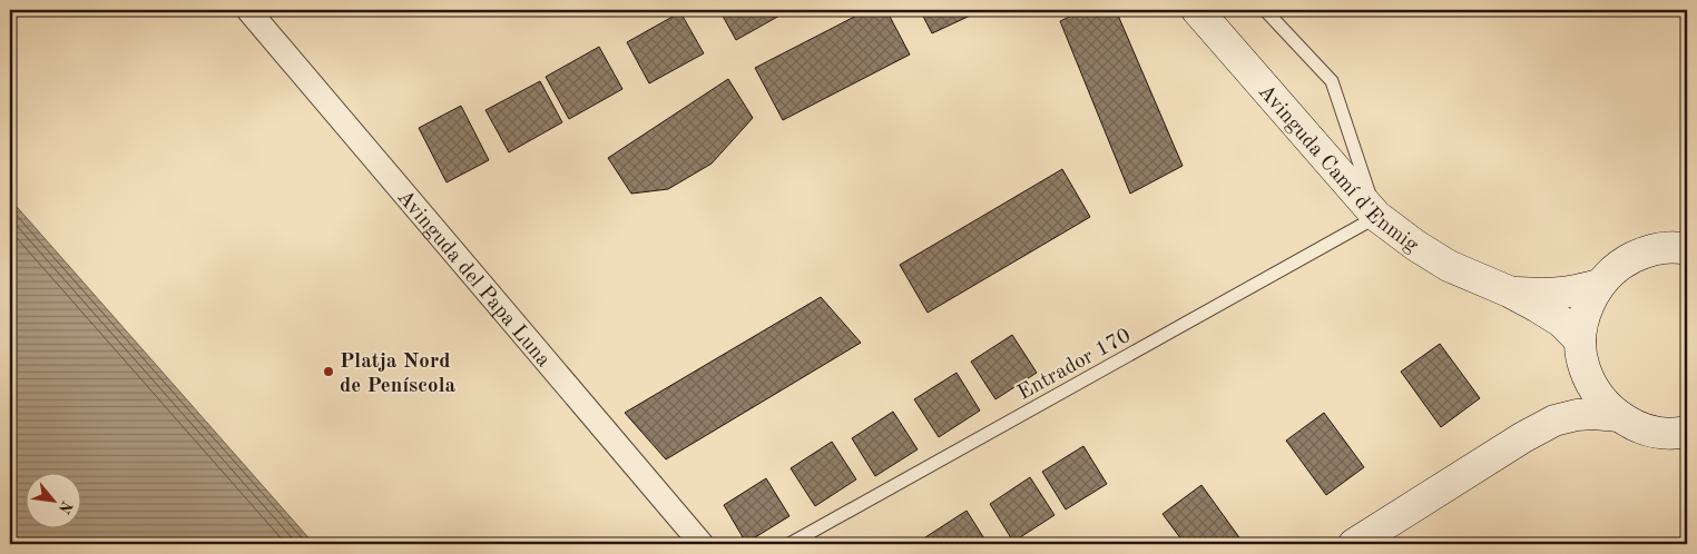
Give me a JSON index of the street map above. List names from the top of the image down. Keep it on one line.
{"streets":{"street":["Avinguda Camí d'Enmig","Avinguda del Papa Luna"],"lane":["Entrador 170"]},"crossings":[["Avinguda Camí d'Enmig","Entrador 170"]],"places":["Platja Nord de Peníscola"],"north":"bottom right"}
